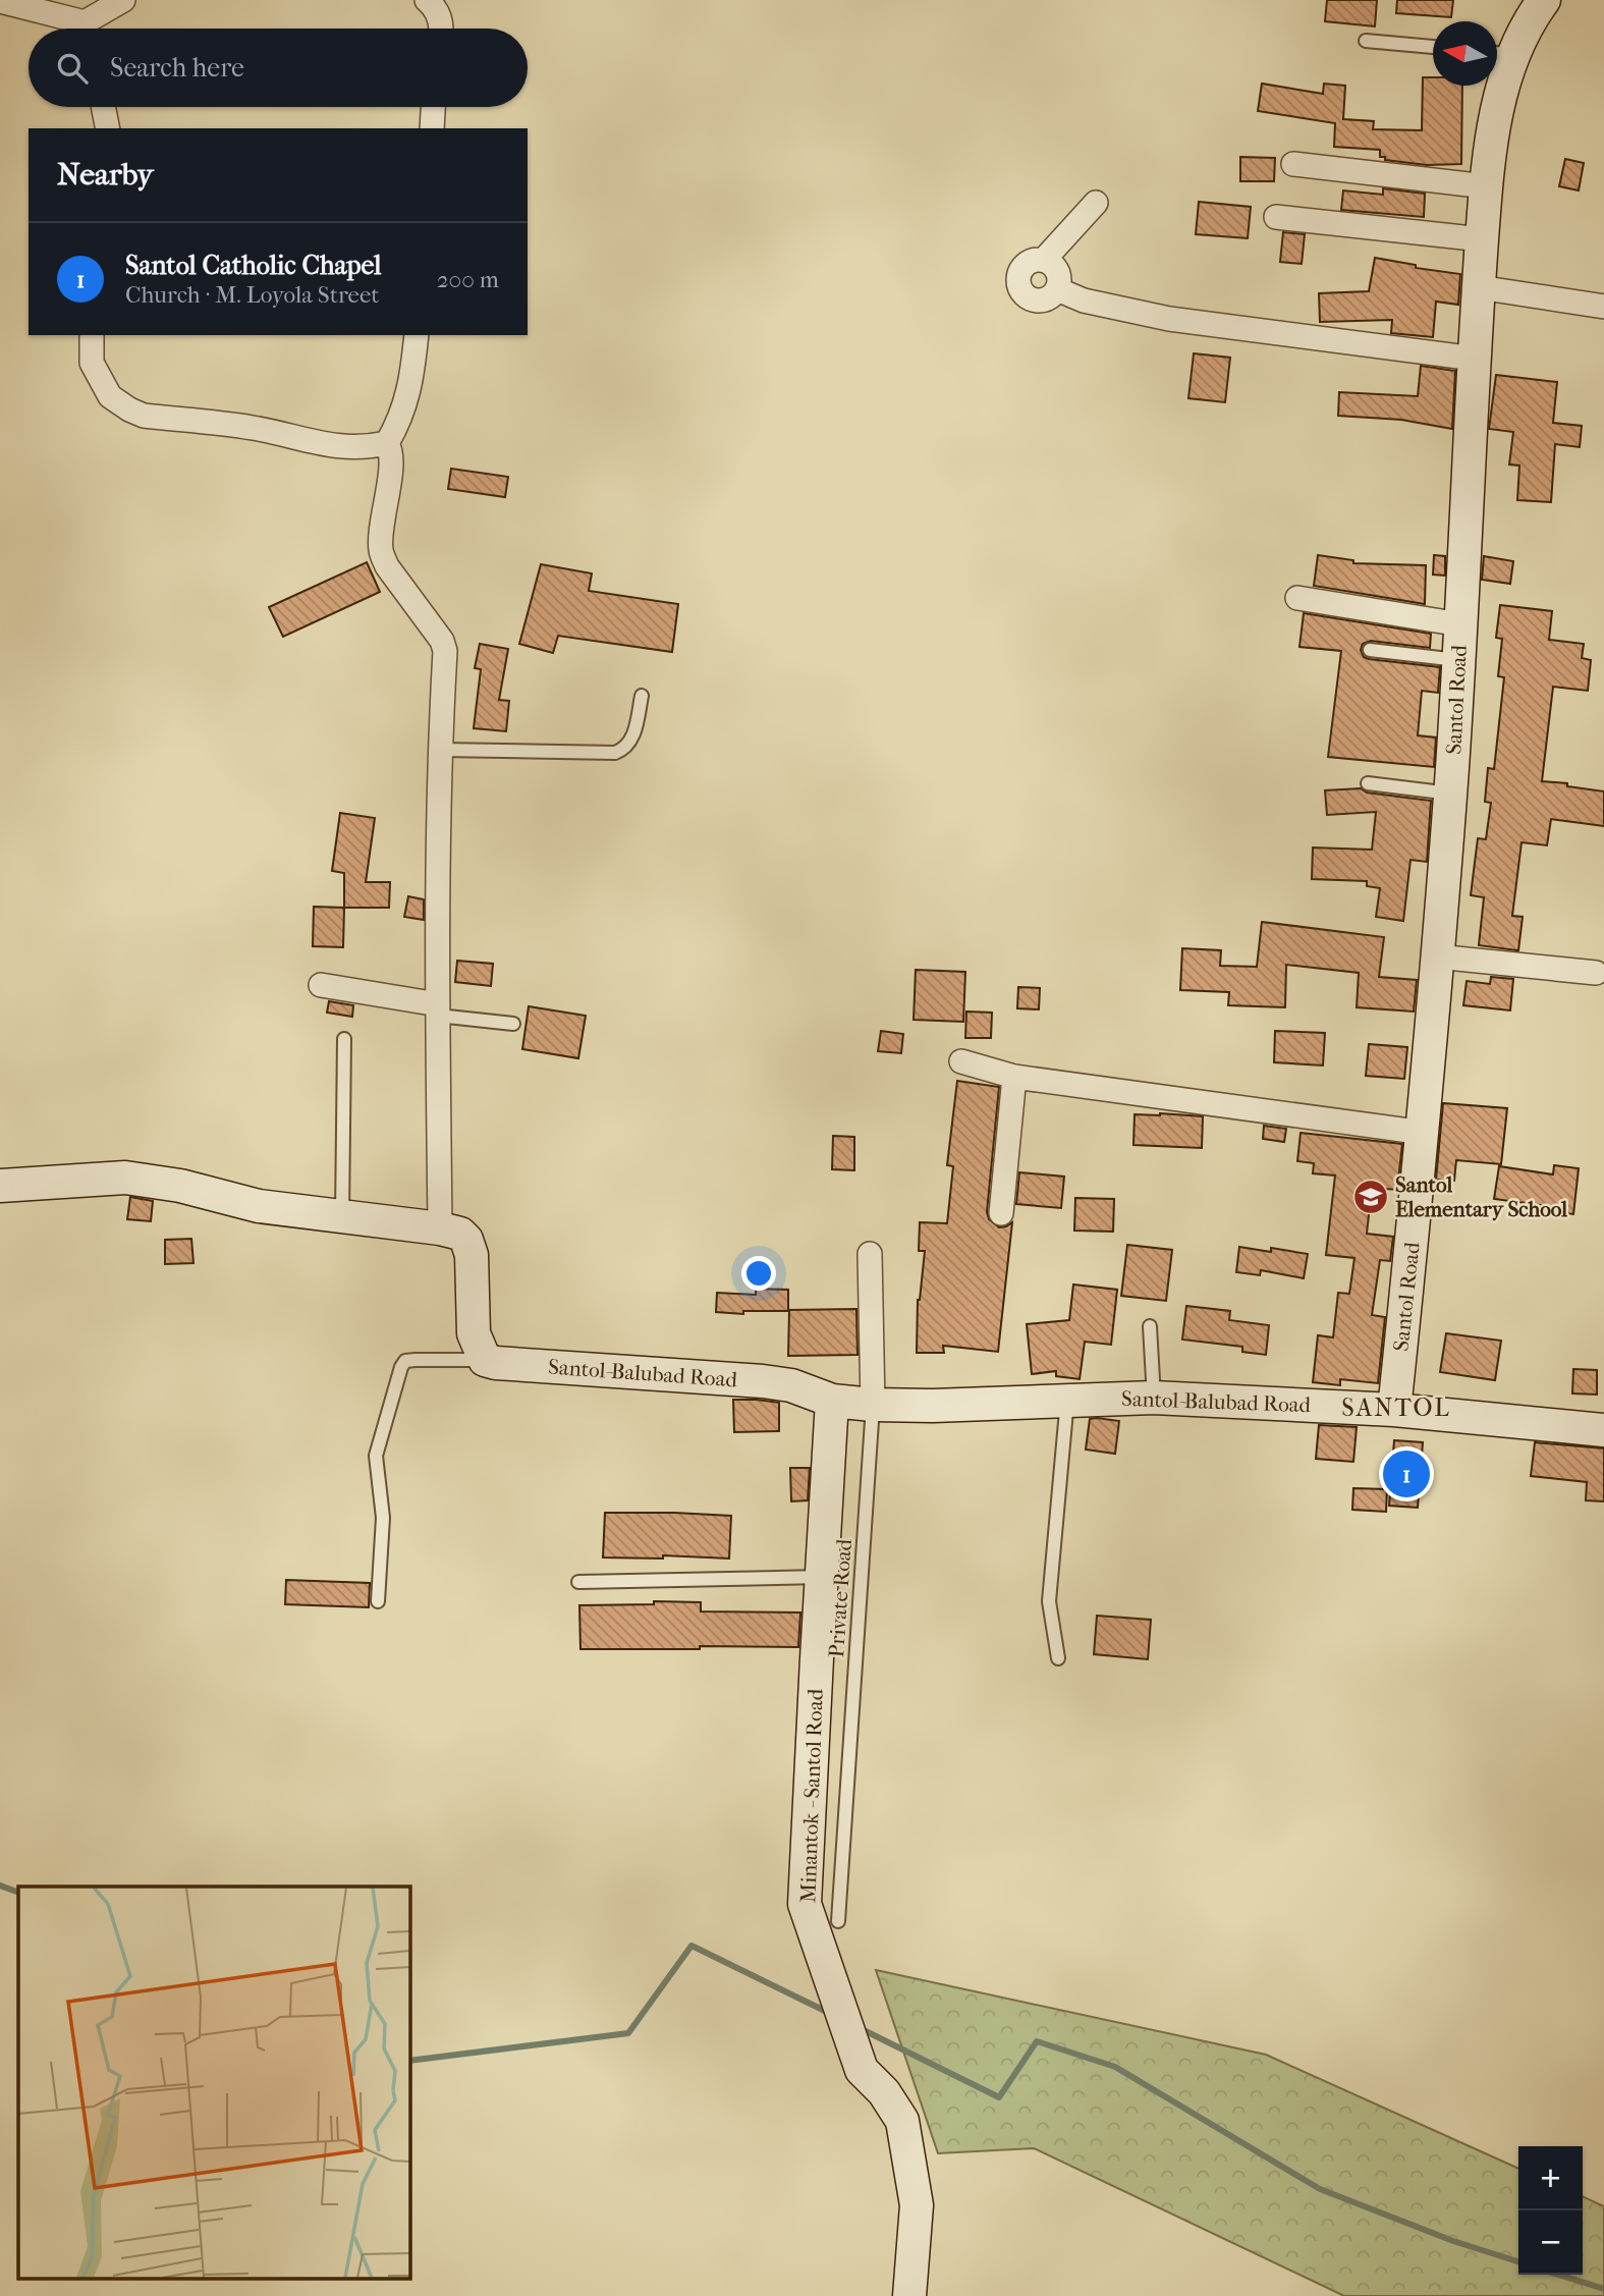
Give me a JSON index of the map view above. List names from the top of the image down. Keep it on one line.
{"streets":{"street":["Santol Road","Santol-Balubad Road","Minantok - Santol Road"],"lane":["Private Road"]},"crossings":[["Santol Road","Santol-Balubad Road"],["Santol-Balubad Road","Private Road"],["Santol-Balubad Road","Minantok - Santol Road"]],"districts":["SANTOL"],"places":{"school or university":["Santol Elementary School"]},"north":"left","page":{"search":"Search here","heading":"Nearby","list":[{"mark":"1","name":"Santol Catholic Chapel","note":"Church · M. Loyola Street","value":"200 m"}],"pins":"1","map_buttons":["+","−"]}}
